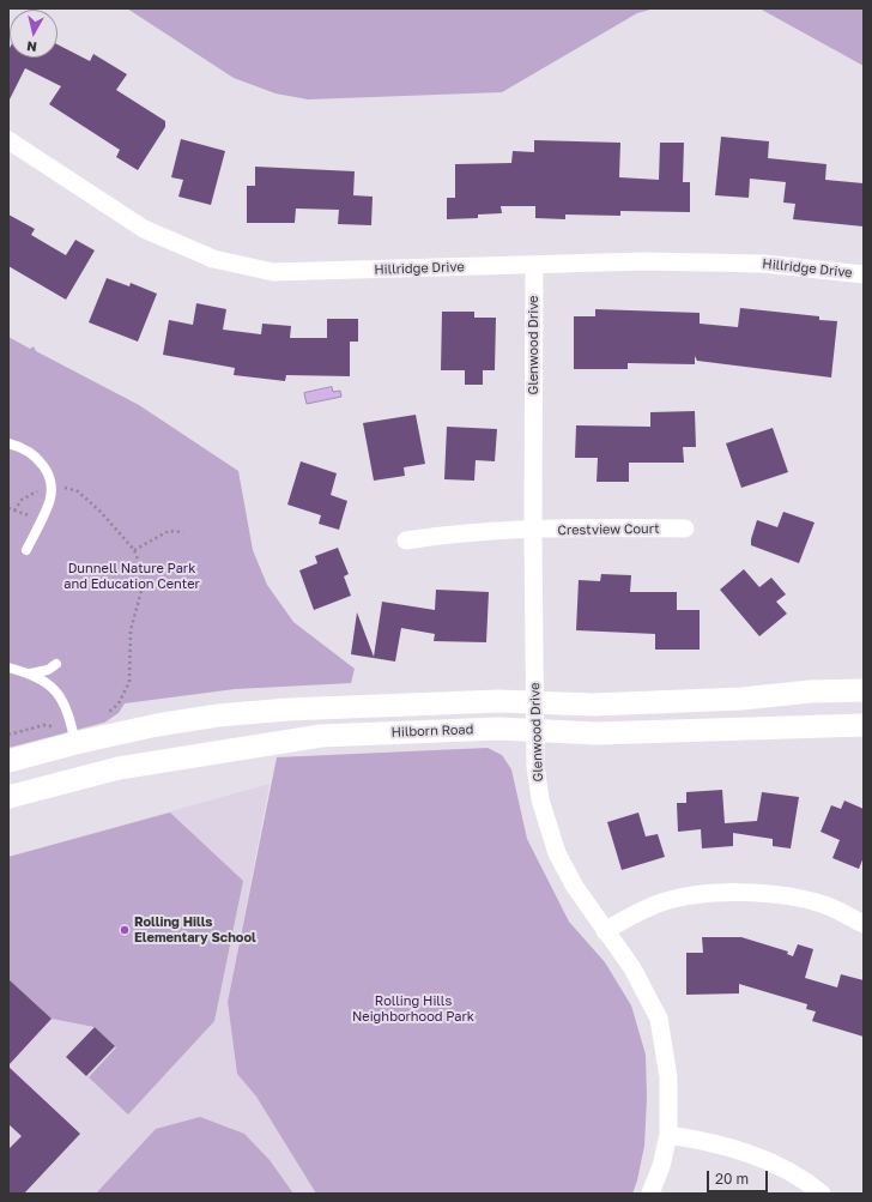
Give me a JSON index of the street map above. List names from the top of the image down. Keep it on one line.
{"streets":{"street":["Hillridge Drive","Glenwood Drive","Crestview Court","Hilborn Road"]},"crossings":[["Hillridge Drive","Glenwood Drive"],["Glenwood Drive","Crestview Court"],["Glenwood Drive","Hilborn Road"]],"parks":["Dunnell Nature Park and Education Center","Rolling Hills Neighborhood Park"],"places":["Rolling Hills Elementary School"],"scale_bar":"20 m","north":"bottom"}
